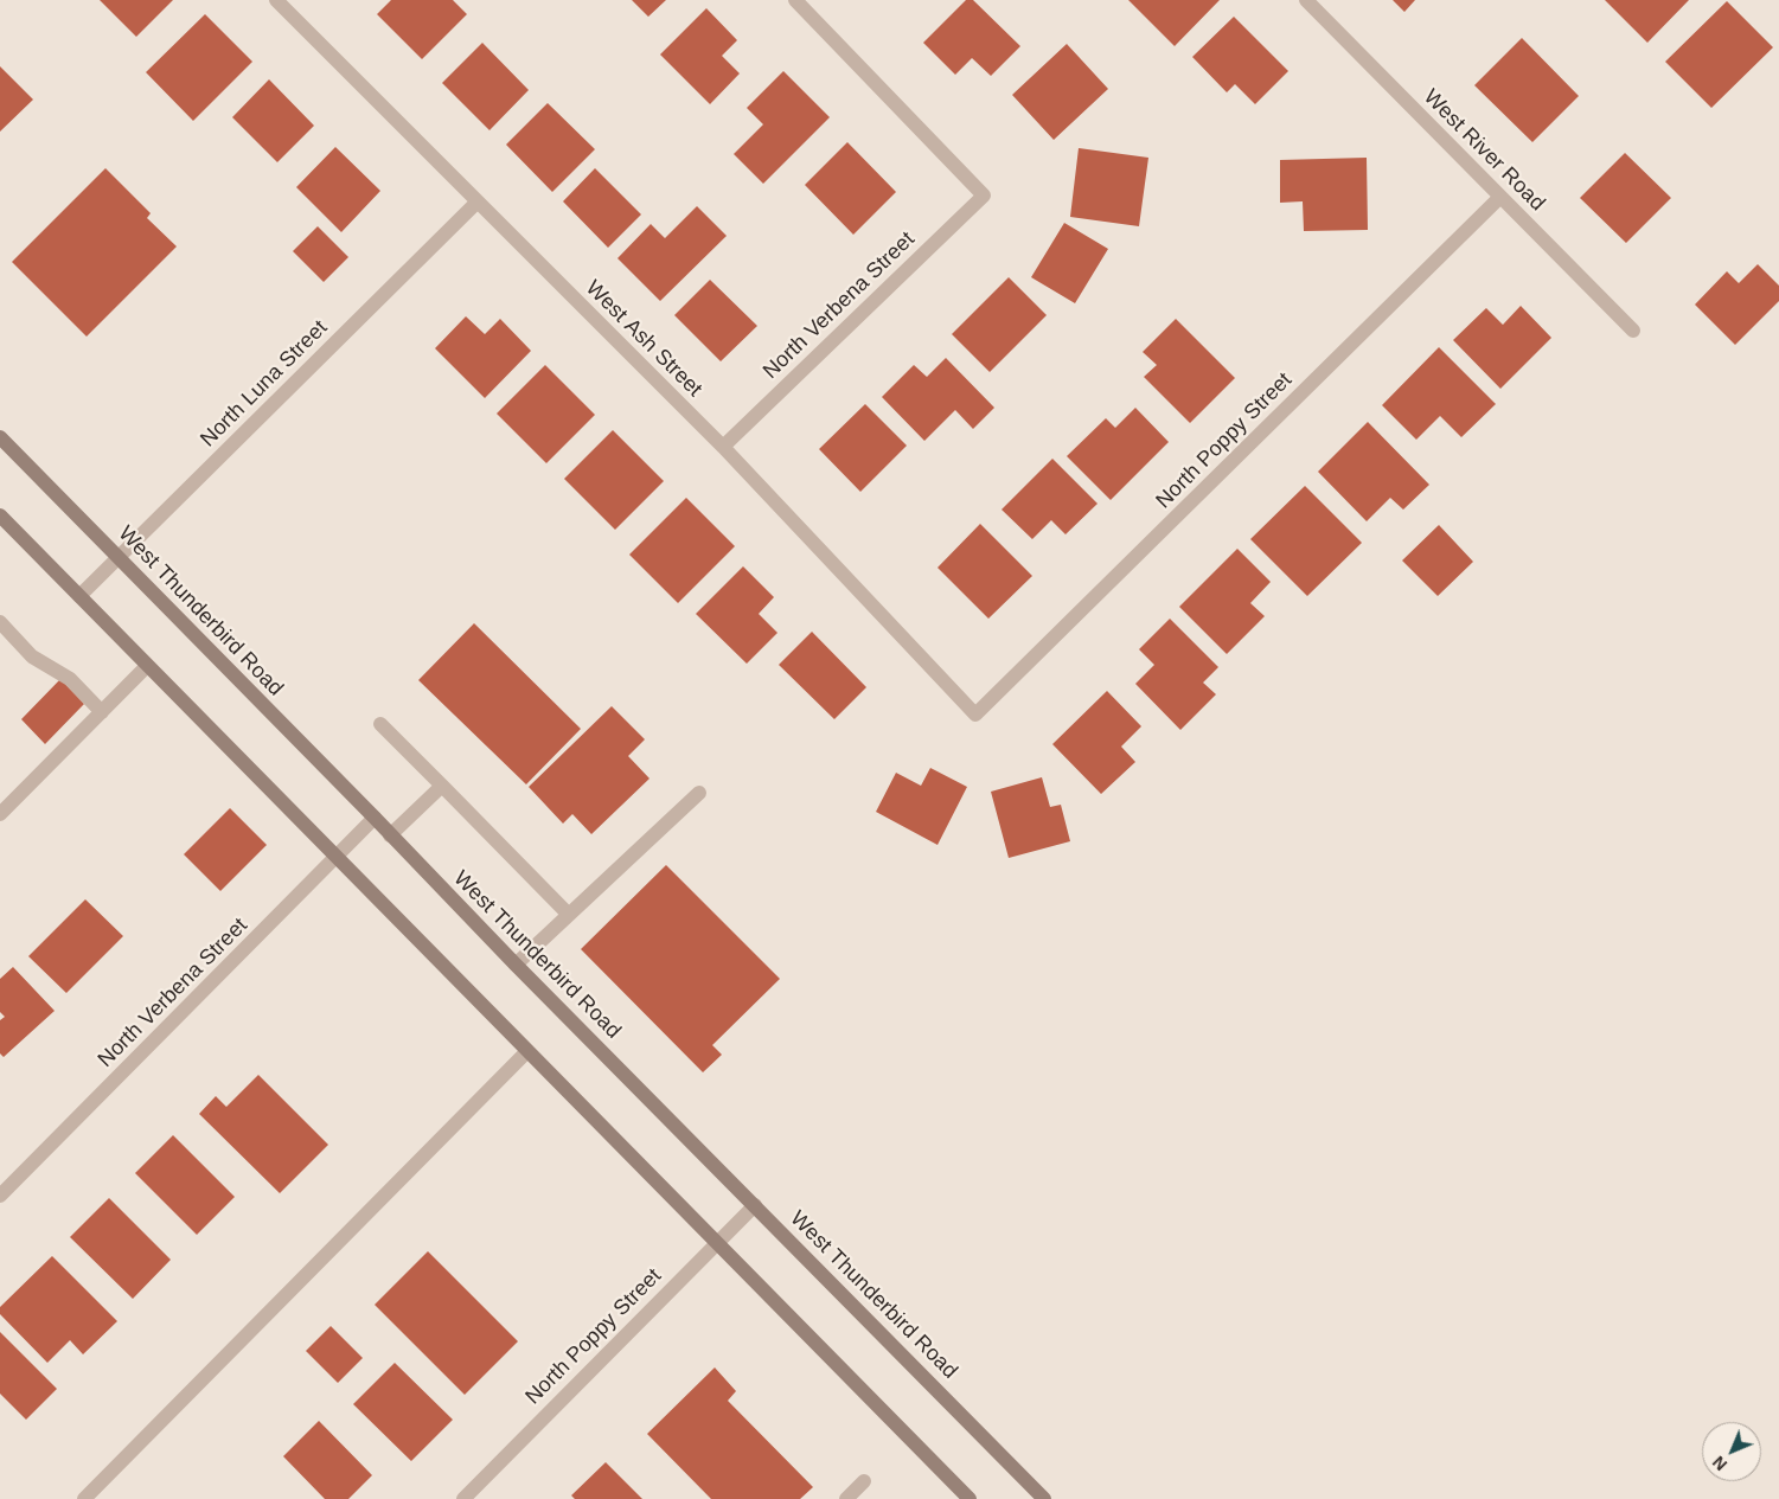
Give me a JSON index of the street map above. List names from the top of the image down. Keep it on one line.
{"streets":{"main road":["West Thunderbird Road"],"street":["West River Road","North Verbena Street","West Ash Street","North Luna Street","North Poppy Street"]},"crossings":[["West River Road","North Poppy Street"],["North Verbena Street","West Ash Street"],["North Verbena Street","West Thunderbird Road"],["West Ash Street","North Luna Street"],["West Ash Street","North Poppy Street"],["North Luna Street","West Thunderbird Road"],["North Poppy Street","West Thunderbird Road"]],"north":"bottom left"}
